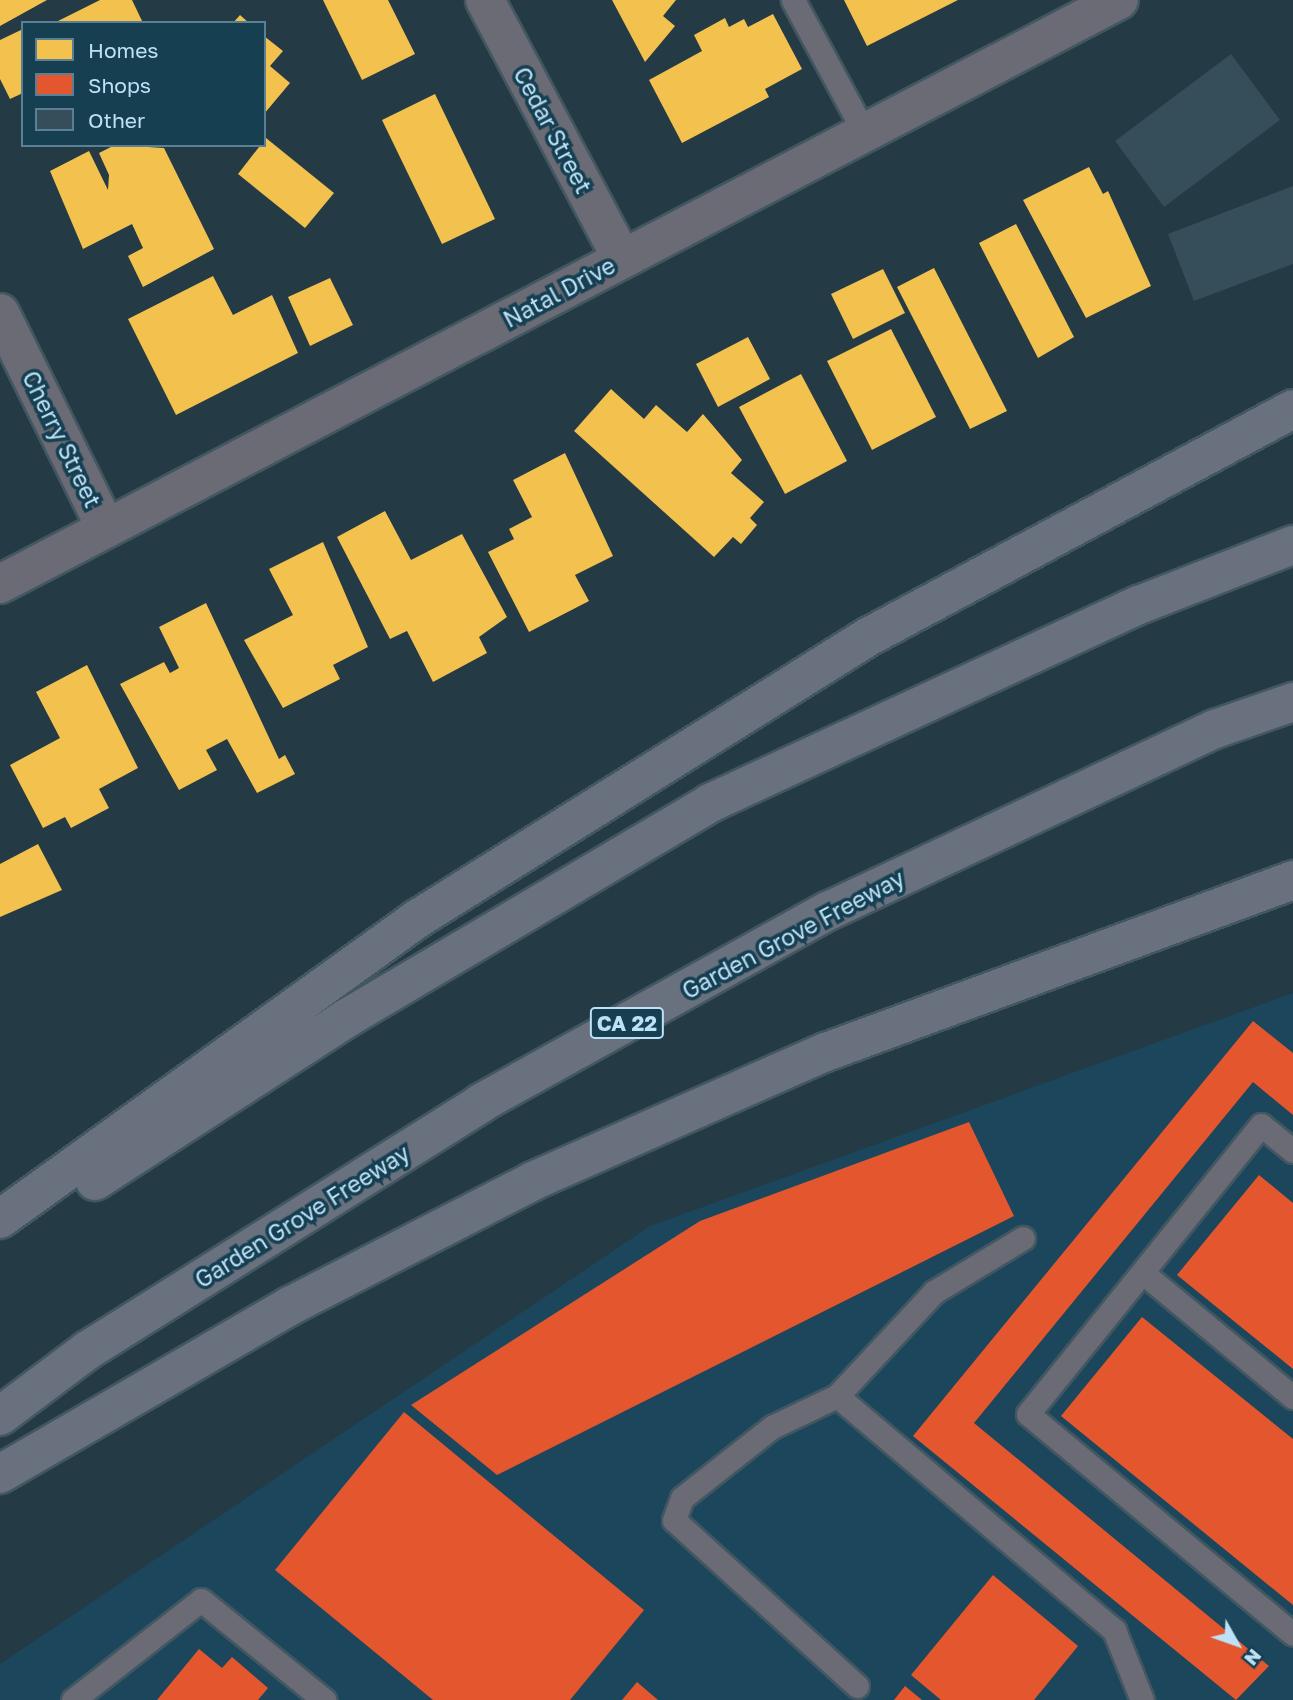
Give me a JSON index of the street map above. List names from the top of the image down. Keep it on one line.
{"streets":{"highway":["Garden Grove Freeway","CA 22"],"street":["Cedar Street","Natal Drive","Cherry Street"]},"crossings":[["Cedar Street","Natal Drive"],["Natal Drive","Cherry Street"]],"legend":["Homes","Shops","Other"],"north":"bottom right"}
